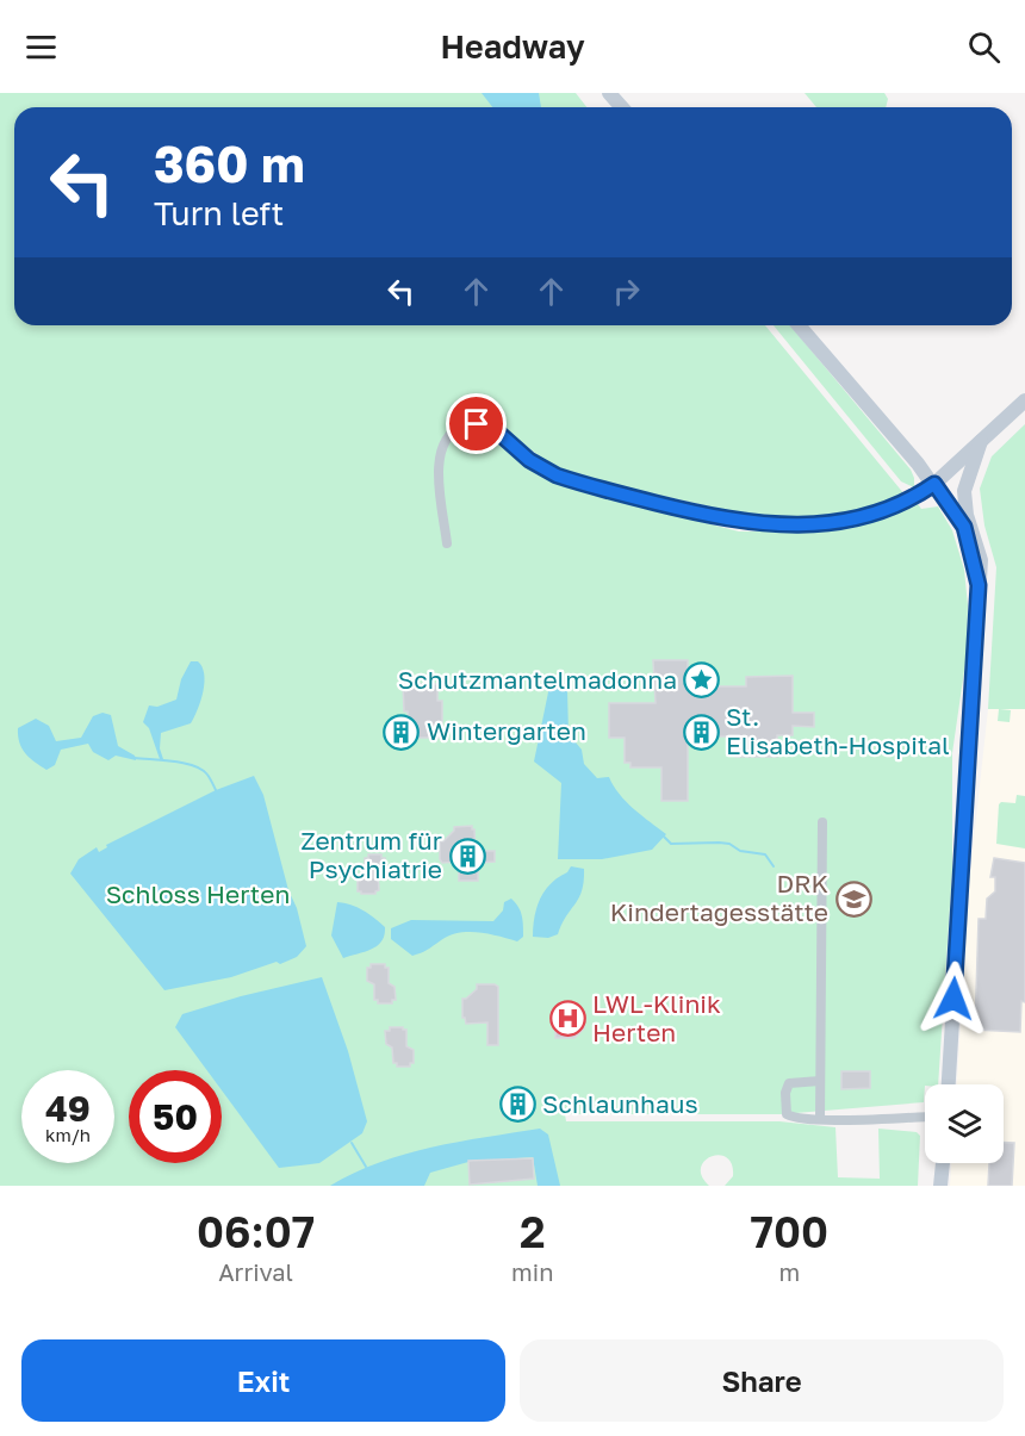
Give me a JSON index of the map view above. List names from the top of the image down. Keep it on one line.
{"parks":["Schloss Herten"],"places":{"place":["Schutzmantelmadonna"],"building":["Wintergarten","St. Elisabeth-Hospital","Zentrum für Psychiatrie","Schlaunhaus"],"school or university":["DRK Kindertagesstätte"],"hospital":["LWL-Klinik Herten"]},"page":{"header":"Headway","turn":["360 m","Turn left"],"speed":"49 km/h","limit":"50","eta":["06:07","Arrival","2","min","700","m"],"buttons":["Exit","Share"]}}
